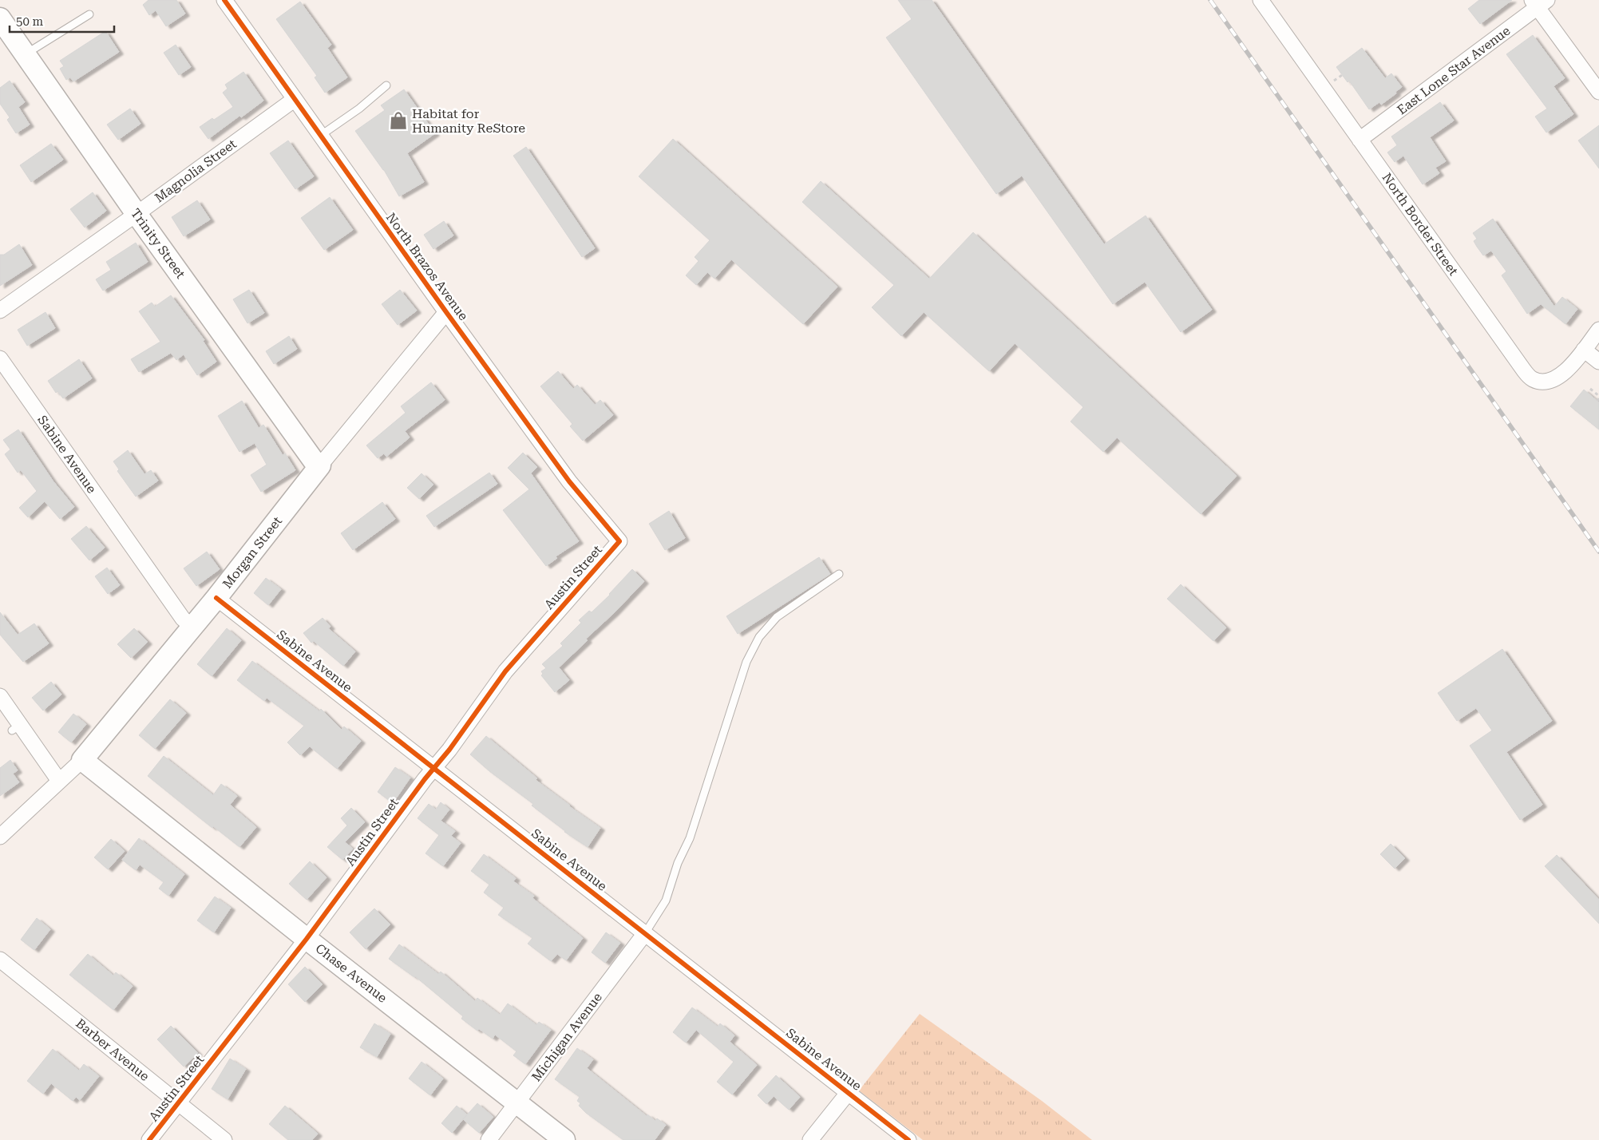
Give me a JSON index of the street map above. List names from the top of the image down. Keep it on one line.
{"streets":{"street":["East Lone Star Avenue","Magnolia Street","North Border Street","Trinity Street","North Brazos Avenue","Sabine Avenue","Morgan Street","Austin Street","Chase Avenue","Michigan Avenue","Barber Avenue"]},"crossings":[["East Lone Star Avenue","North Border Street"],["Magnolia Street","Trinity Street"],["Magnolia Street","North Brazos Avenue"],["Trinity Street","Morgan Street"],["North Brazos Avenue","Morgan Street"],["North Brazos Avenue","Austin Street"],["Sabine Avenue","Morgan Street"],["Sabine Avenue","Austin Street"],["Sabine Avenue","Michigan Avenue"],["Morgan Street","Chase Avenue"],["Austin Street","Chase Avenue"],["Austin Street","Barber Avenue"],["Chase Avenue","Michigan Avenue"]],"places":{"shop":["Habitat for Humanity ReStore"]},"scale_bar":"50 m"}
